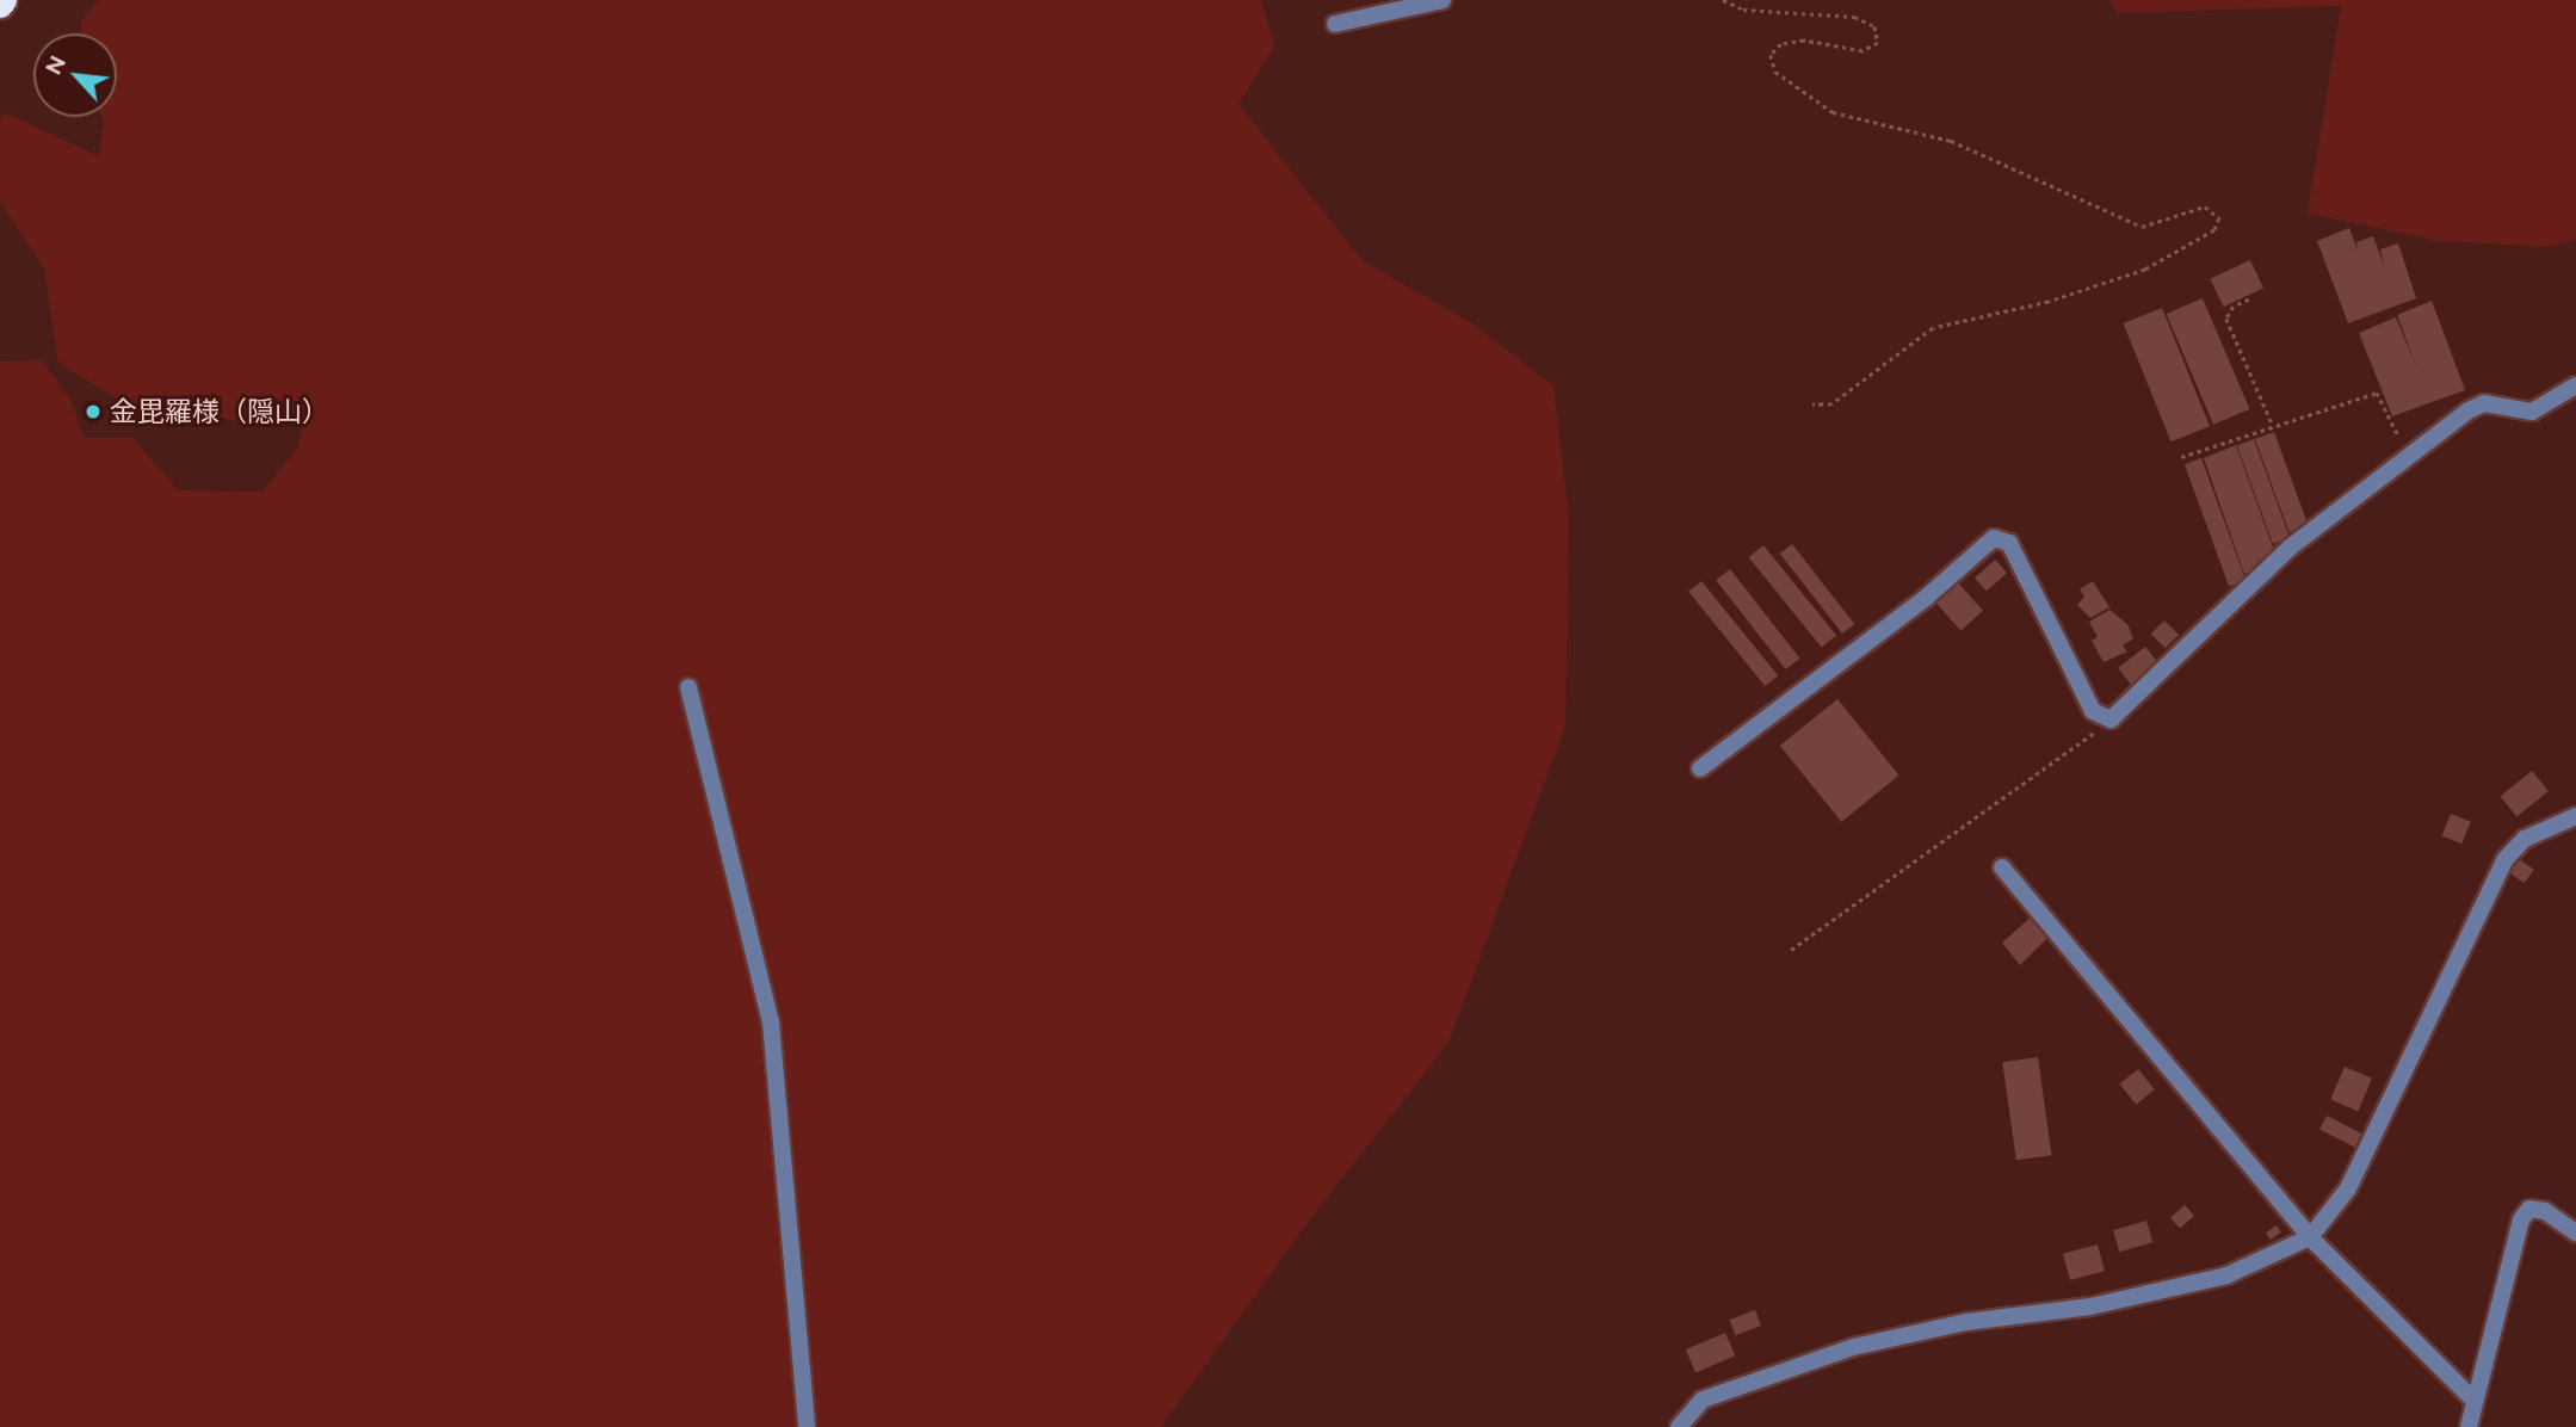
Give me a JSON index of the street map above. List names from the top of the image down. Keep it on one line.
{"places":["金毘羅様（隠山）"],"north":"top left"}
